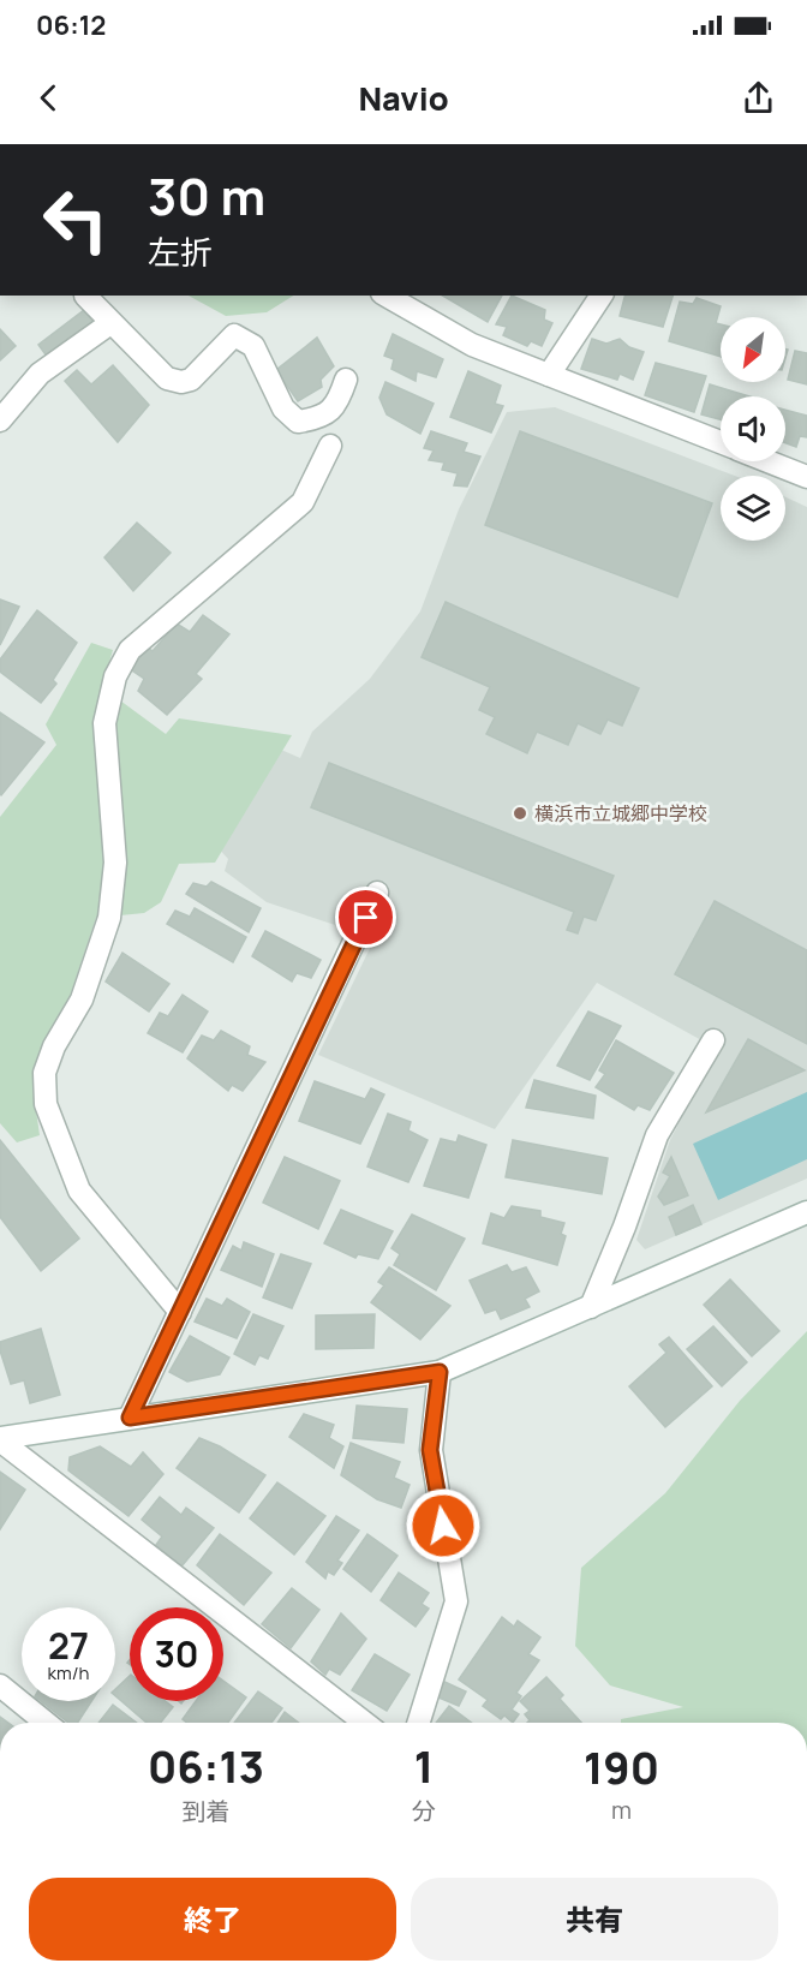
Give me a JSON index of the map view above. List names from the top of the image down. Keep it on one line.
{"places":["横浜市立城郷中学校"],"north":"bottom left","page":{"status":"06:12","header":"Navio","turn":["30 m","左折"],"speed":"27 km/h","limit":"30","eta":["06:13","到着","1","分","190","m"],"buttons":["終了","共有"]}}
